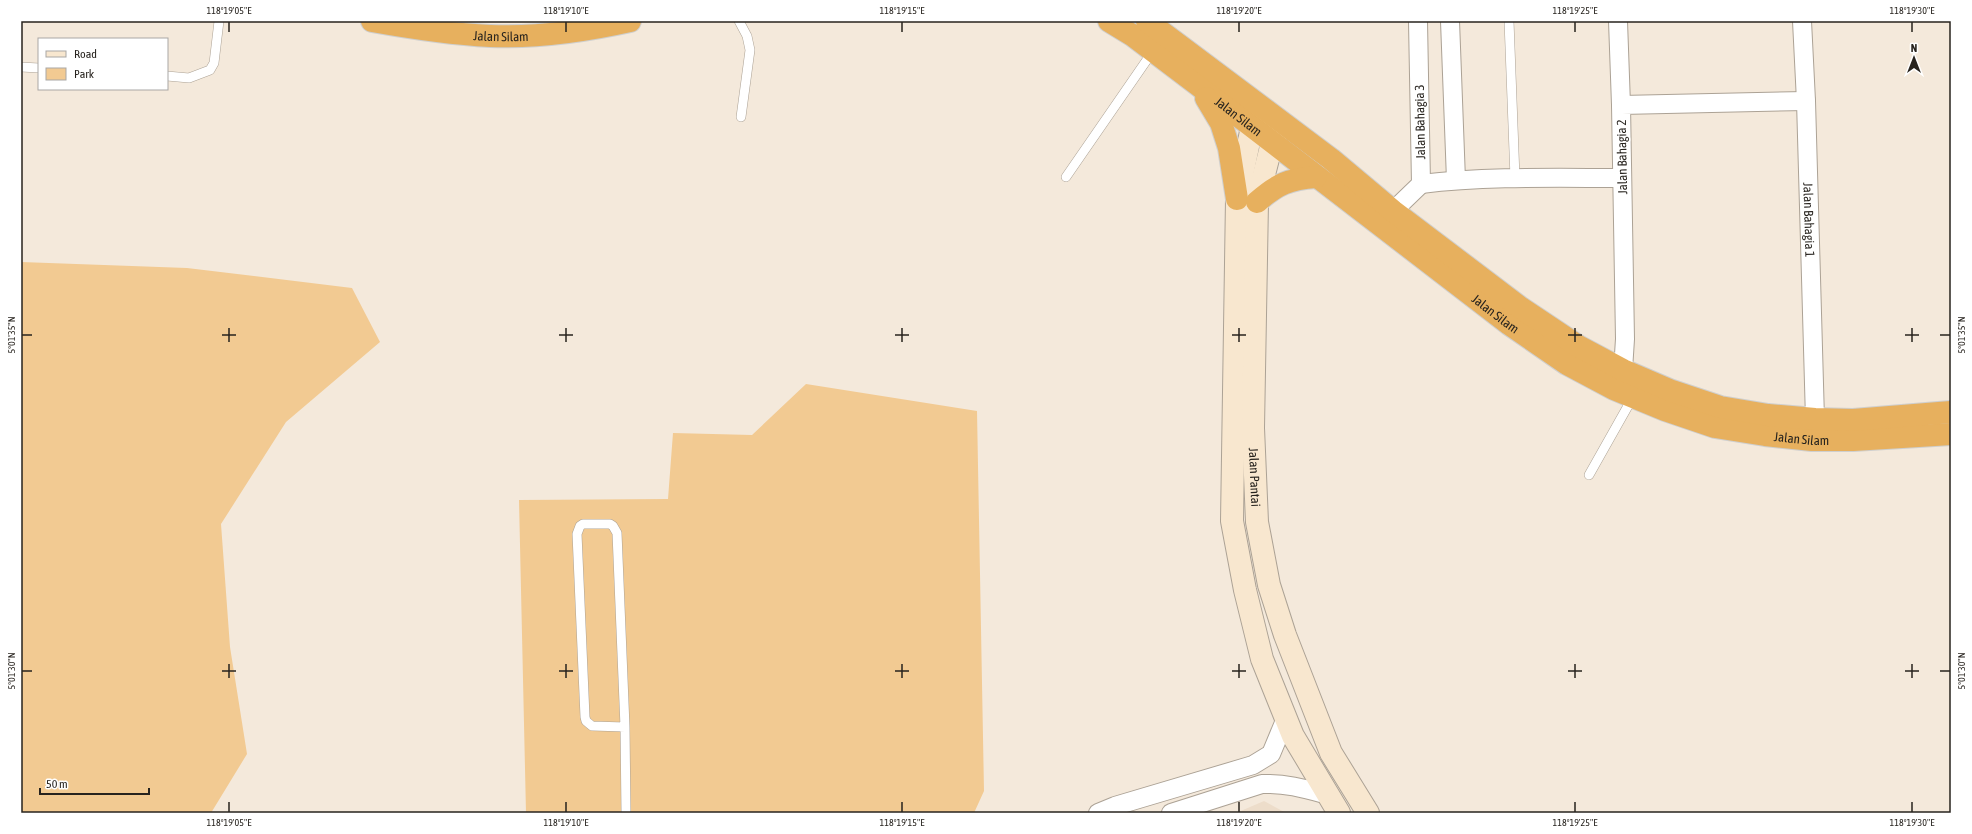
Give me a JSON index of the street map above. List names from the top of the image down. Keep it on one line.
{"streets":{"highway":["Jalan Silam"],"street":["Jalan Bahagia 3","Jalan Bahagia 2","Jalan Bahagia 1","Jalan Pantai"]},"crossings":[["Jalan Silam","Jalan Bahagia 2"],["Jalan Silam","Jalan Bahagia 1"],["Jalan Silam","Jalan Pantai"],["Jalan Bahagia 2","Jalan Bahagia 1"]],"legend":["Road","Park"],"scale_bar":"50 m","north":"top","coordinates":["118°19'05\"E","118°19'10\"E","118°19'15\"E","118°19'20\"E","118°19'25\"E","118°19'30\"E","5°01'35\"N","5°01'30\"N"]}
